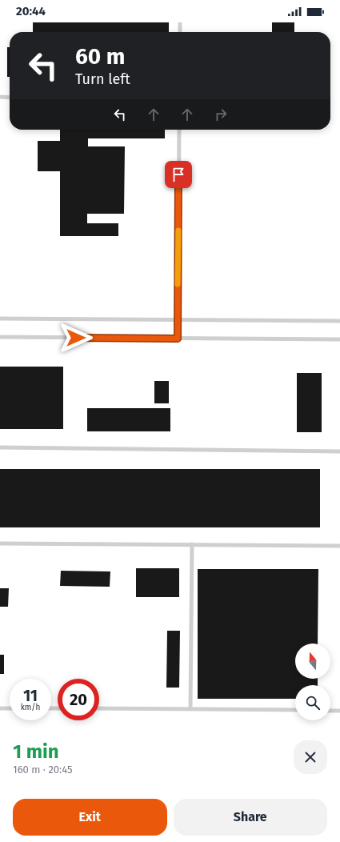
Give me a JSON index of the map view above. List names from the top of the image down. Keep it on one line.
{"north":"top","page":{"status":"20:44","turn":["60 m","Turn left"],"speed":"11 km/h","limit":"20","heading":["1 min","160 m · 20:45"],"buttons":["Exit","Share"]}}
